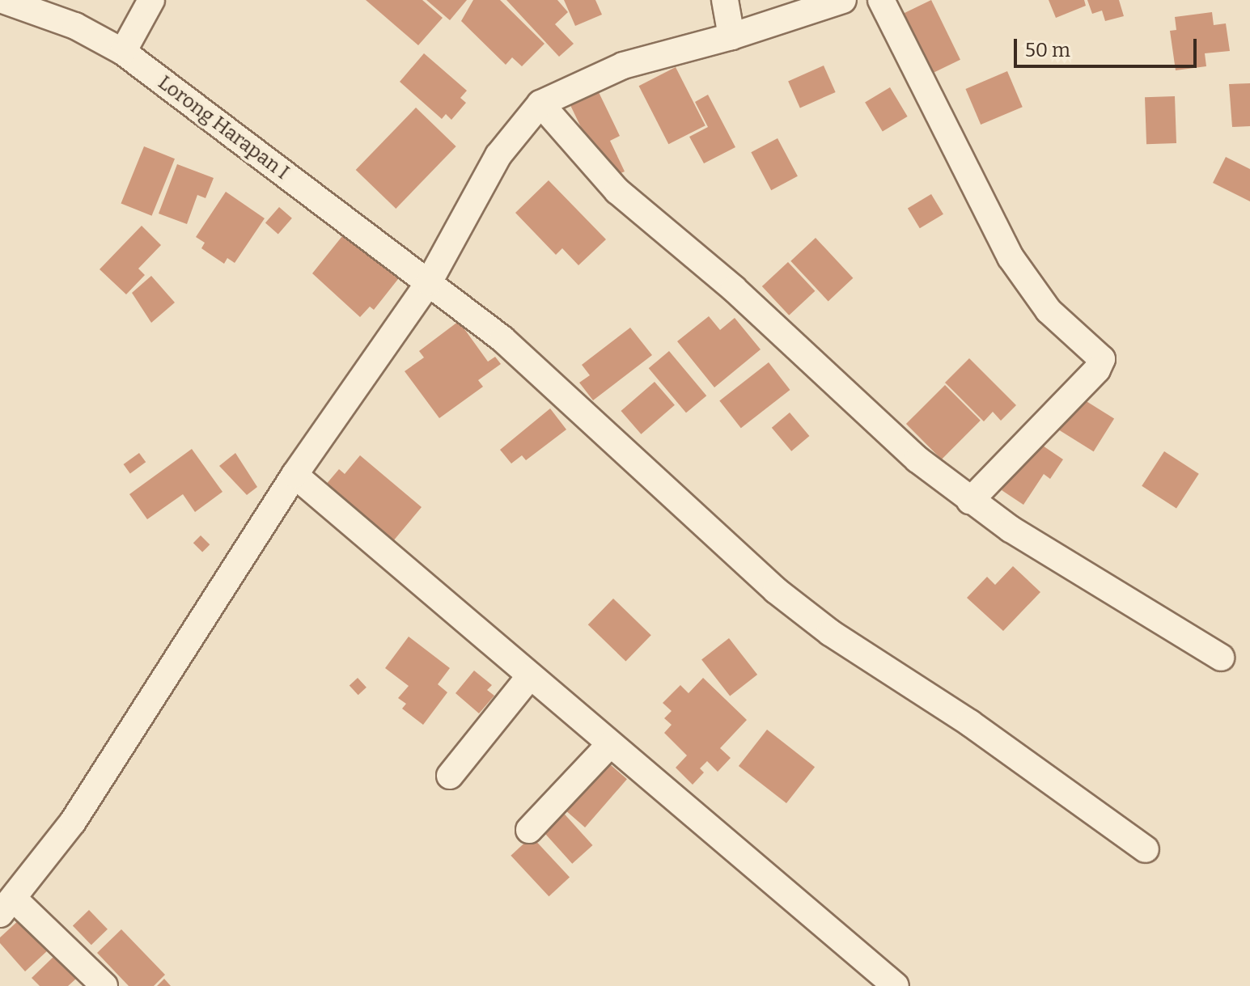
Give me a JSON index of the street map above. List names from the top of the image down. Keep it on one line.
{"streets":{"street":["Lorong Harapan I"]},"scale_bar":"50 m"}
